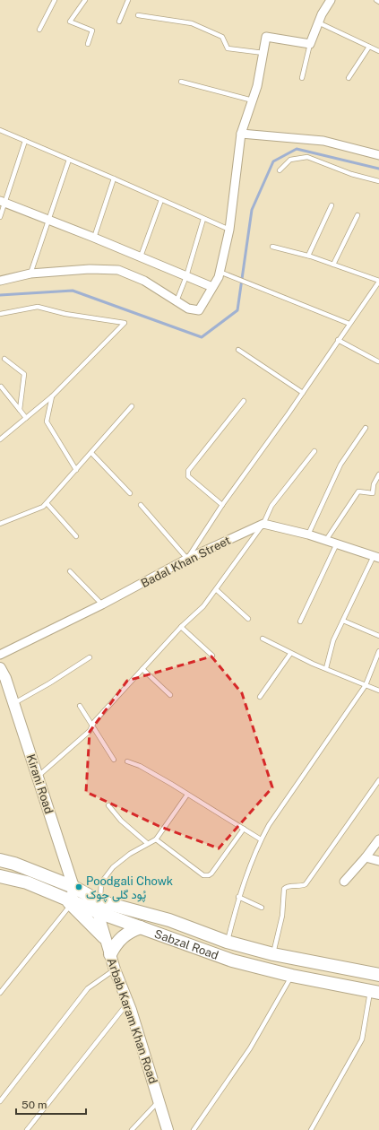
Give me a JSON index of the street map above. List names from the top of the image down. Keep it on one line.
{"streets":{"main road":["Kirani Road","Sabzal Road","Arbab Karam Khan Road"],"street":["Badal Khan Street"]},"crossings":[["Kirani Road","Sabzal Road"],["Sabzal Road","Arbab Karam Khan Road"]],"places":["Poodgali Chowk پُود گلی چوک"],"scale_bar":"50 m"}
